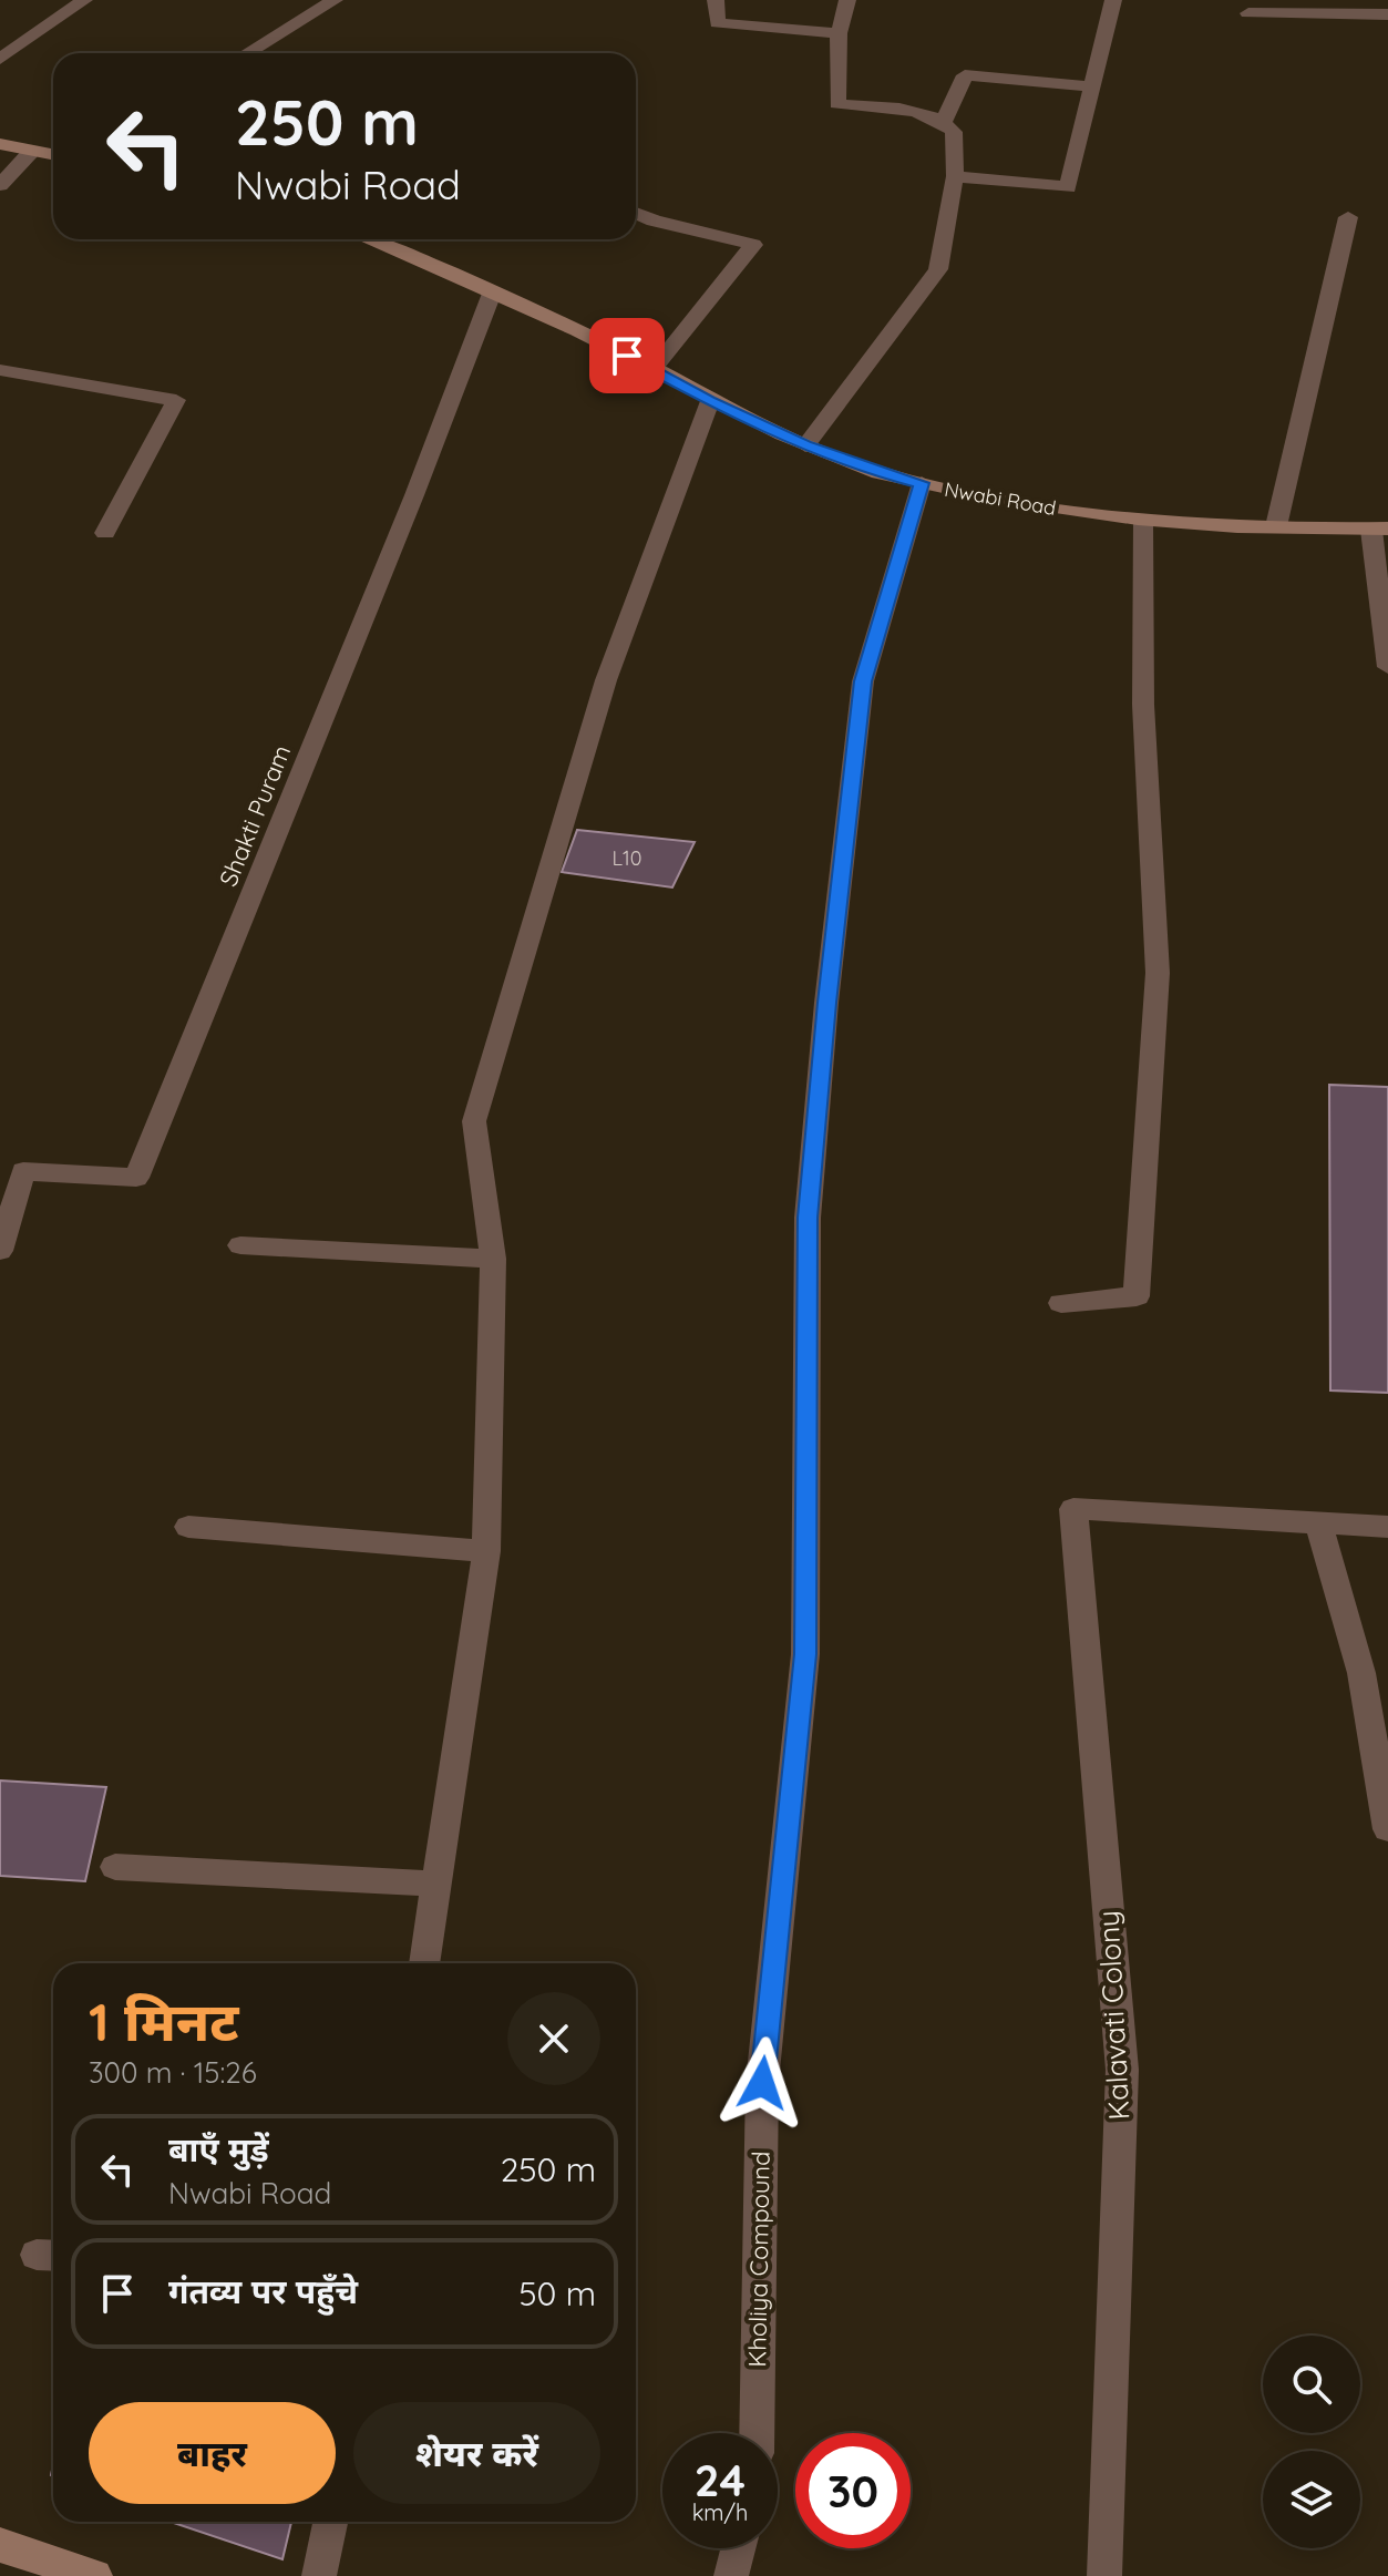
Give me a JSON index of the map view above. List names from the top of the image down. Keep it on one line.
{"streets":{"street":["Nwabi Road","Shakti Puram","Kalavati Colony","Kholiya Compound"]},"crossings":[["Nwabi Road","Shakti Puram"],["Nwabi Road","Kholiya Compound"]],"house_numbers":["L10"],"page":{"turn":["250 m","Nwabi Road"],"heading":["1 मिनट","300 m · 15:26"],"list":[{"name":"बाएँ मुड़ें","note":"Nwabi Road","value":"250 m"},{"name":"गंतव्य पर पहुँचे","value":"50 m"}],"buttons":["बाहर","शेयर करें"],"speed":"24 km/h","limit":"30"}}
